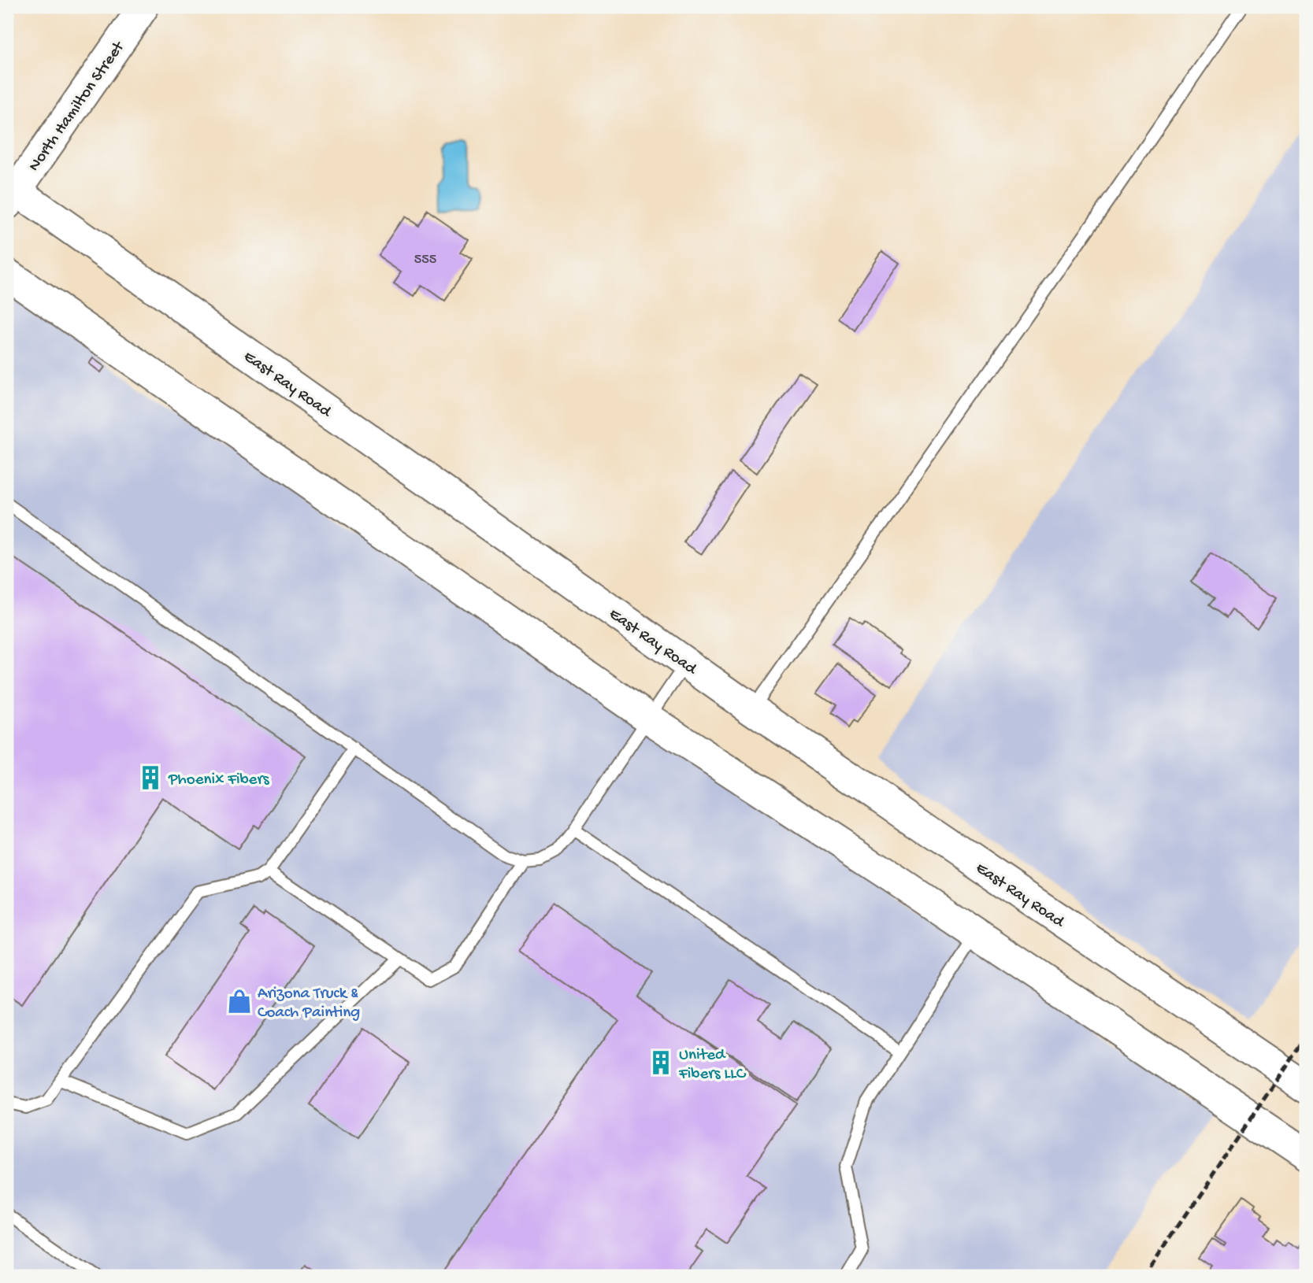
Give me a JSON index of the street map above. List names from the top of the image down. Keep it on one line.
{"streets":{"main road":["North Hamilton Street","East Ray Road"]},"crossings":[["North Hamilton Street","East Ray Road"]],"places":{"building":["Phoenix Fibers","United Fibers LLC"],"shop":["Arizona Truck & Coach Painting"]},"house_numbers":["555"]}
